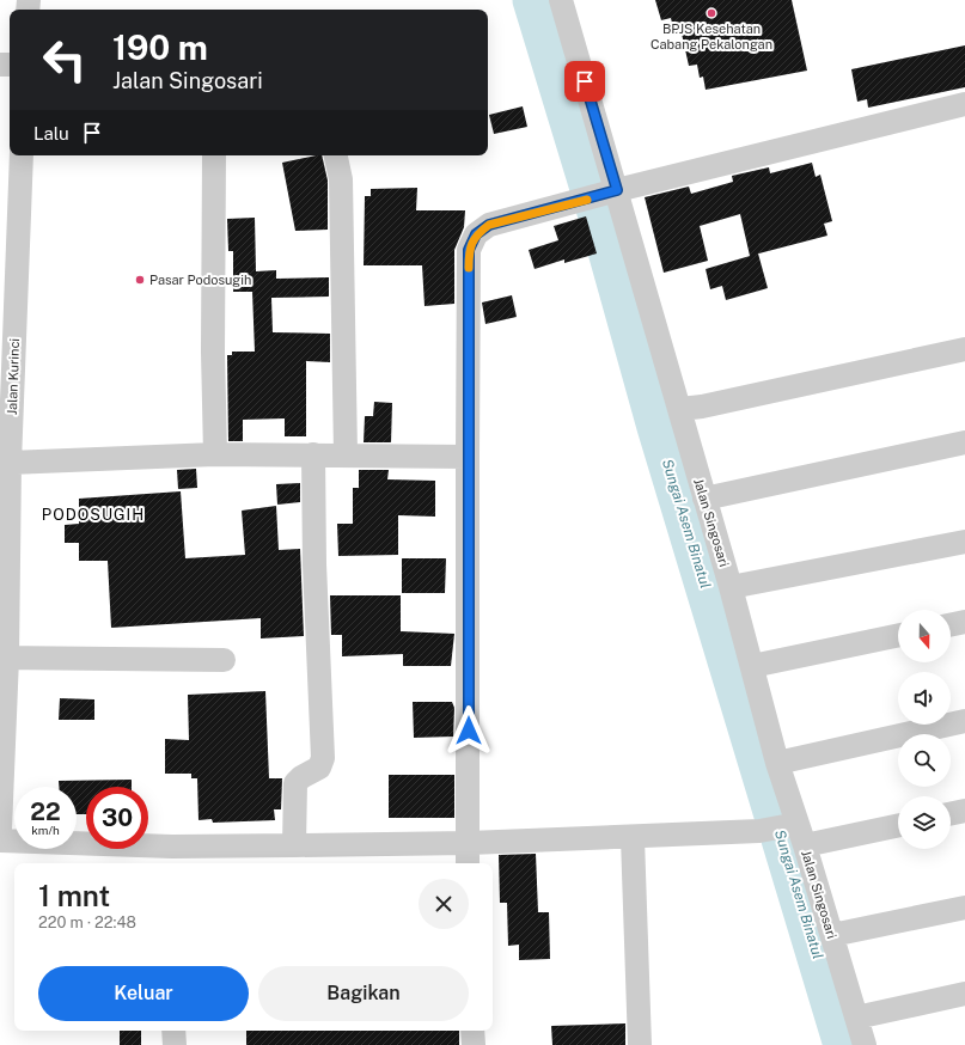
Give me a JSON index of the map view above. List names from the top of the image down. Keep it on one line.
{"streets":{"street":["Jalan Kurinci","Jalan Singosari"]},"districts":["PODOSUGIH"],"water":["Sungai Asem Binatul"],"places":["BPJS Kesehatan Cabang Pekalongan","Pasar Podosugih"],"north":"bottom","page":{"turn":["190 m","Jalan Singosari"],"then":"Lalu","speed":"22 km/h","limit":"30","heading":["1 mnt","220 m · 22:48"],"buttons":["Keluar","Bagikan"]}}
